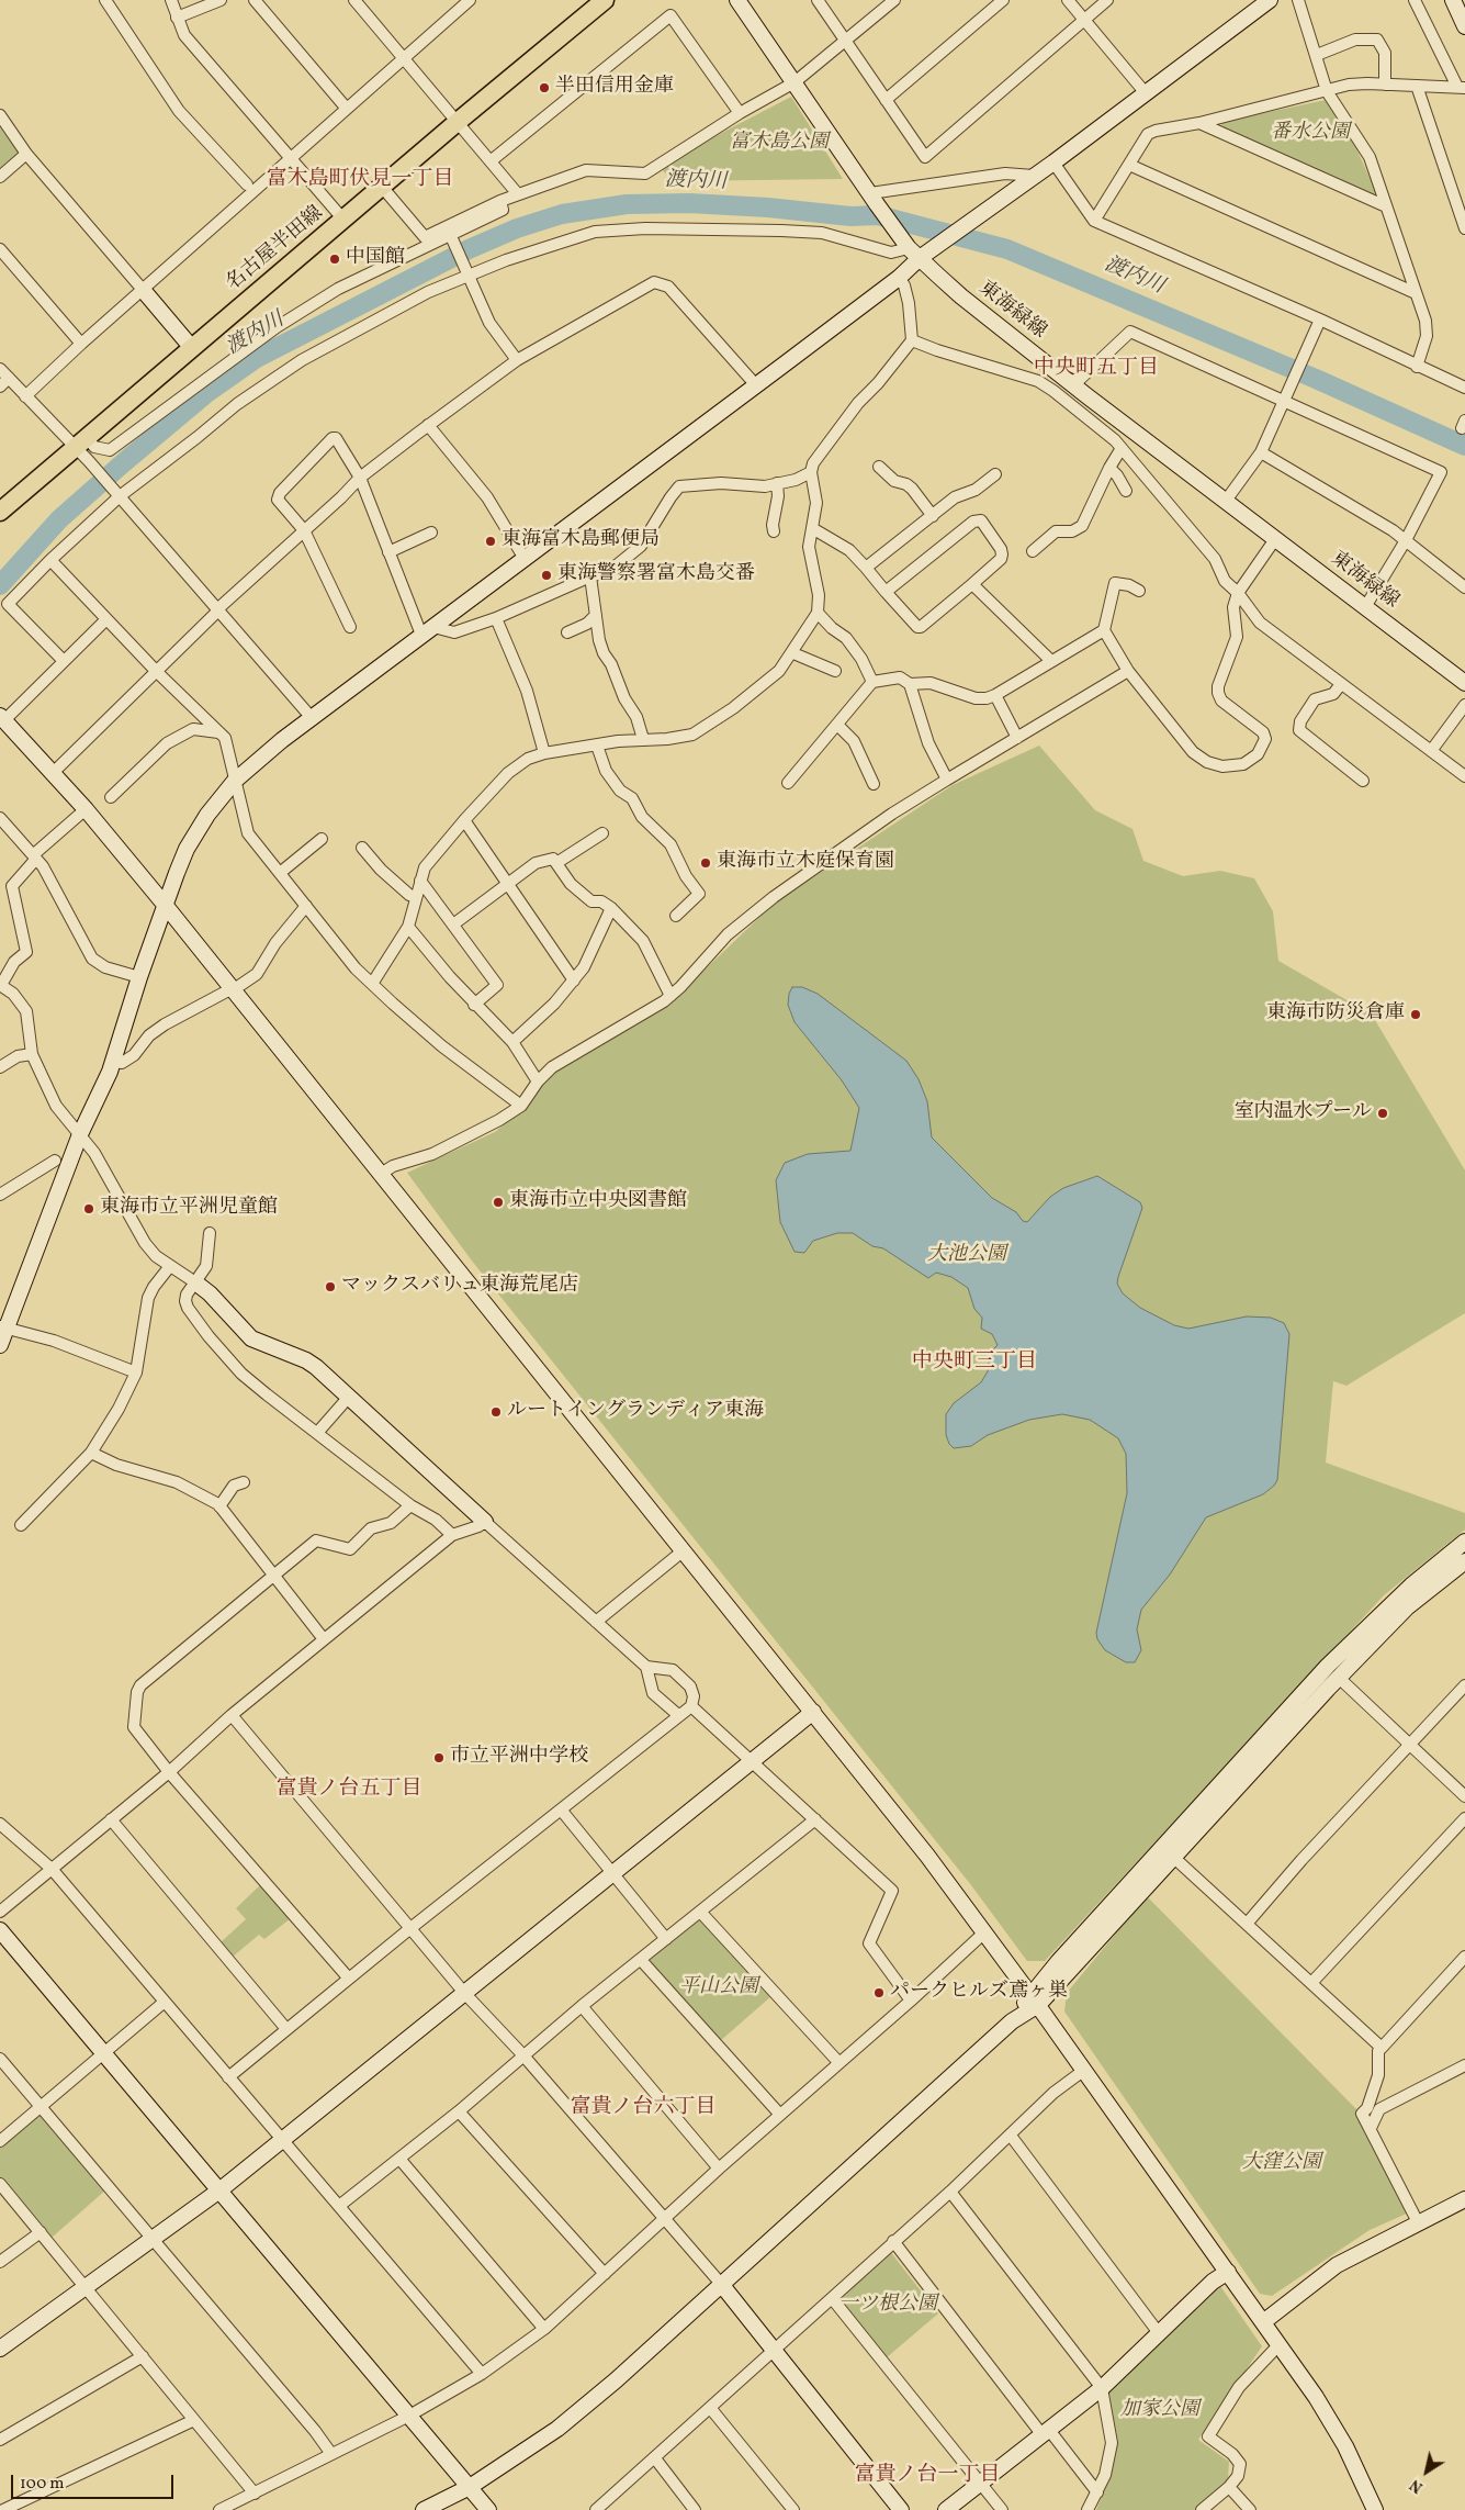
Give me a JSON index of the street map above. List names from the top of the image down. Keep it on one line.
{"streets":{"main road":["名古屋半田線"],"street":["東海緑線"]},"districts":["富木島町伏見一丁目","中央町五丁目","中央町三丁目","富貴ノ台五丁目","富貴ノ台六丁目","富貴ノ台一丁目"],"water":["渡内川"],"parks":["番水公園","富木島公園","大池公園","平山公園","大窪公園","一ツ根公園","加家公園"],"places":["半田信用金庫","中国館","東海富木島郵便局","東海警察署富木島交番","東海市立木庭保育園","東海市防災倉庫","室内温水プール","東海市立中央図書館","東海市立平洲児童館","マックスバリュ東海荒尾店","ルートイングランディア東海","市立平洲中学校","パークヒルズ鳶ヶ巣"],"scale_bar":"100 m","north":"bottom left"}
